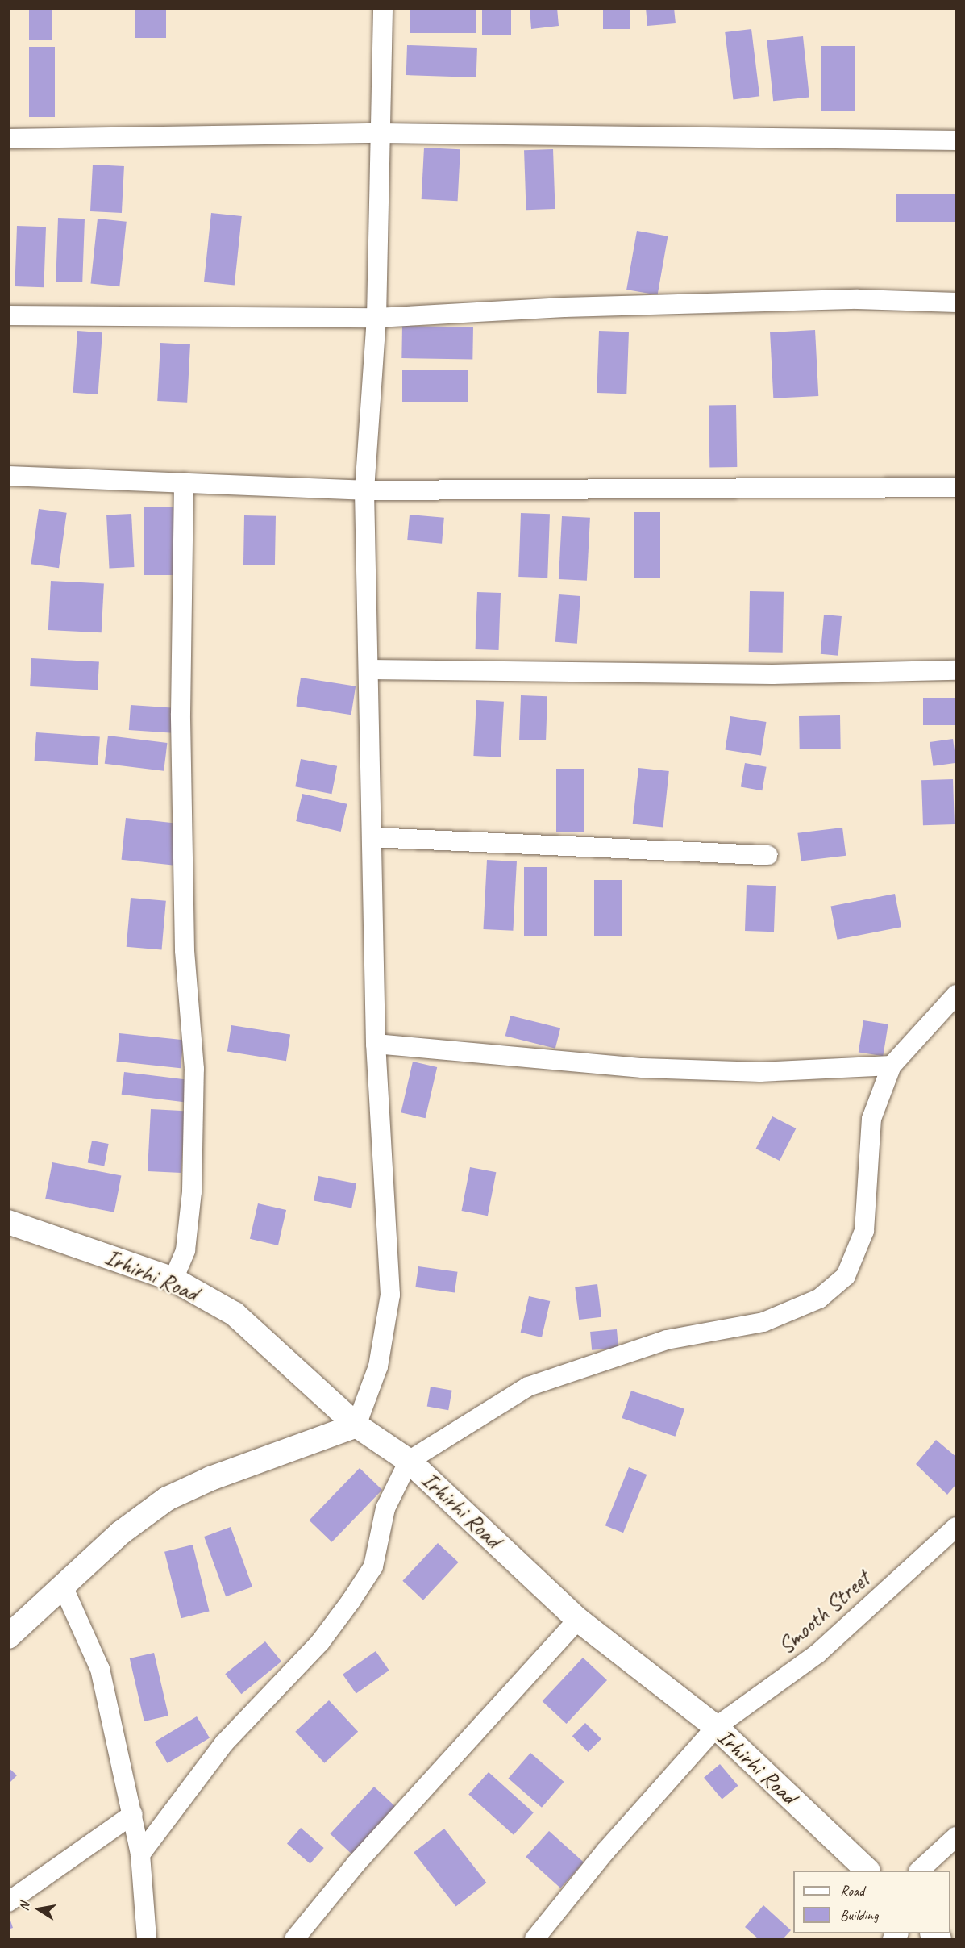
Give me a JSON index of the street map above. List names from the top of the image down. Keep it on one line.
{"streets":{"street":["Irhirhi Road","Smooth Street"]},"crossings":[["Irhirhi Road","Smooth Street"]],"legend":["Road","Building"],"north":"left"}
